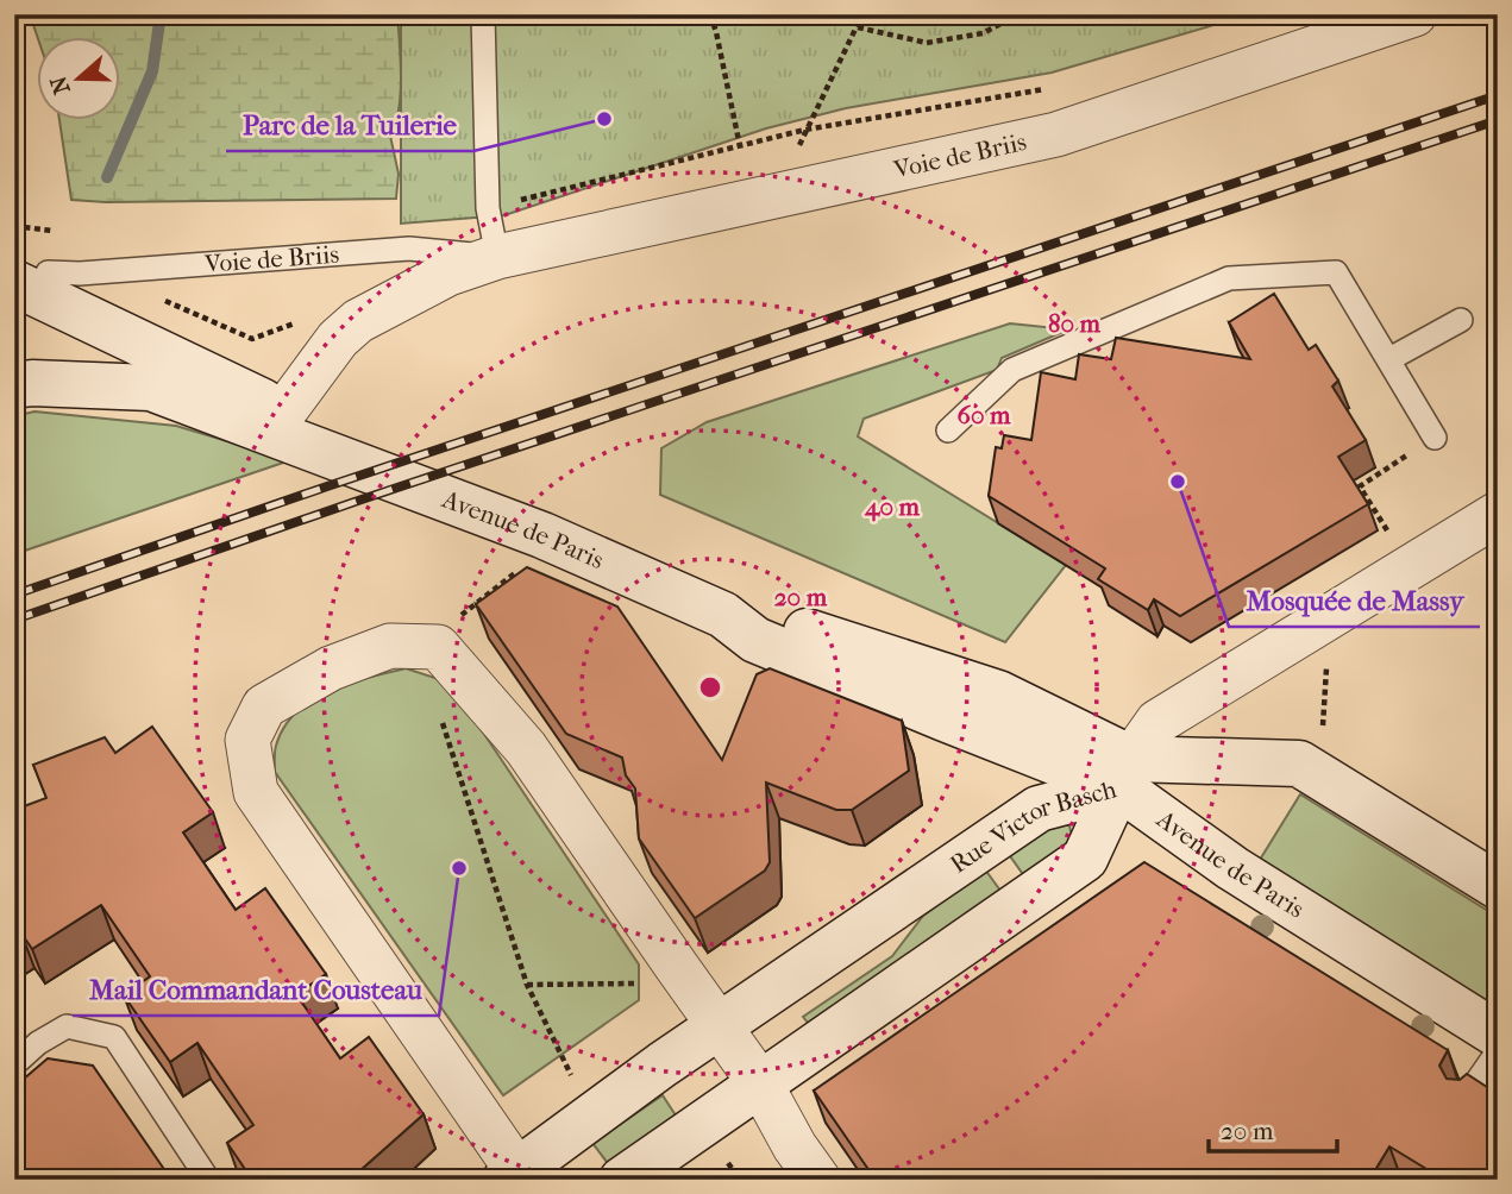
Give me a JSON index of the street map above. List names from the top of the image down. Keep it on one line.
{"streets":{"street":["Voie de Briis","Avenue de Paris","Rue Victor Basch"]},"crossings":[["Voie de Briis","Avenue de Paris"],["Avenue de Paris","Rue Victor Basch"]],"places":["Parc de la Tuilerie","Mosquée de Massy","Mail Commandant Cousteau"],"scale_bar":"20 m","north":"left","rings":["80 m","60 m","40 m","20 m"]}
